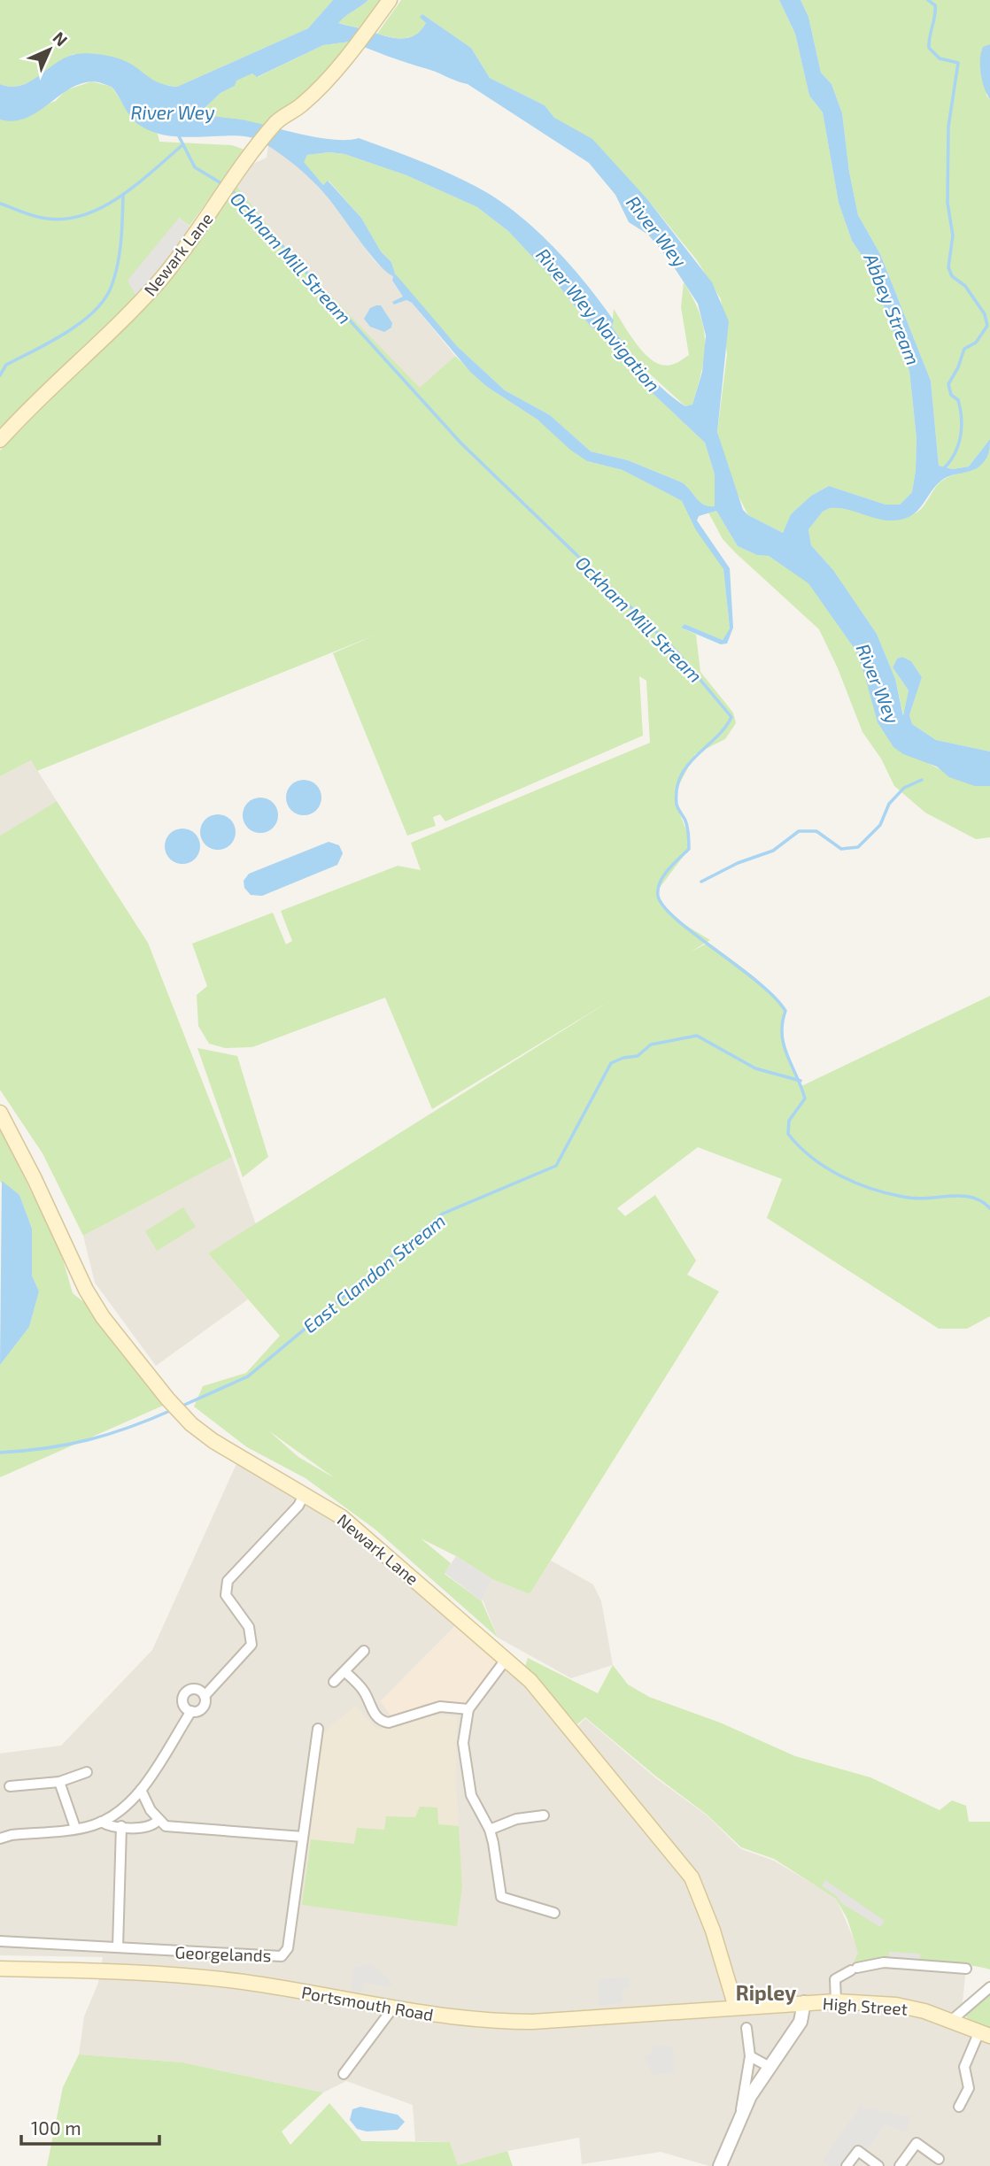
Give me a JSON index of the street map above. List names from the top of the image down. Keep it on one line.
{"streets":{"main road":["Newark Lane","Portsmouth Road","High Street"],"street":["Georgelands"]},"crossings":[["Newark Lane","Portsmouth Road"],["Newark Lane","High Street"],["Portsmouth Road","High Street"]],"districts":["Ripley"],"water":["River Wey","Ockham Mill Stream","Abbey Stream","River Wey Navigation","East Clandon Stream"],"scale_bar":"100 m","north":"top right"}
